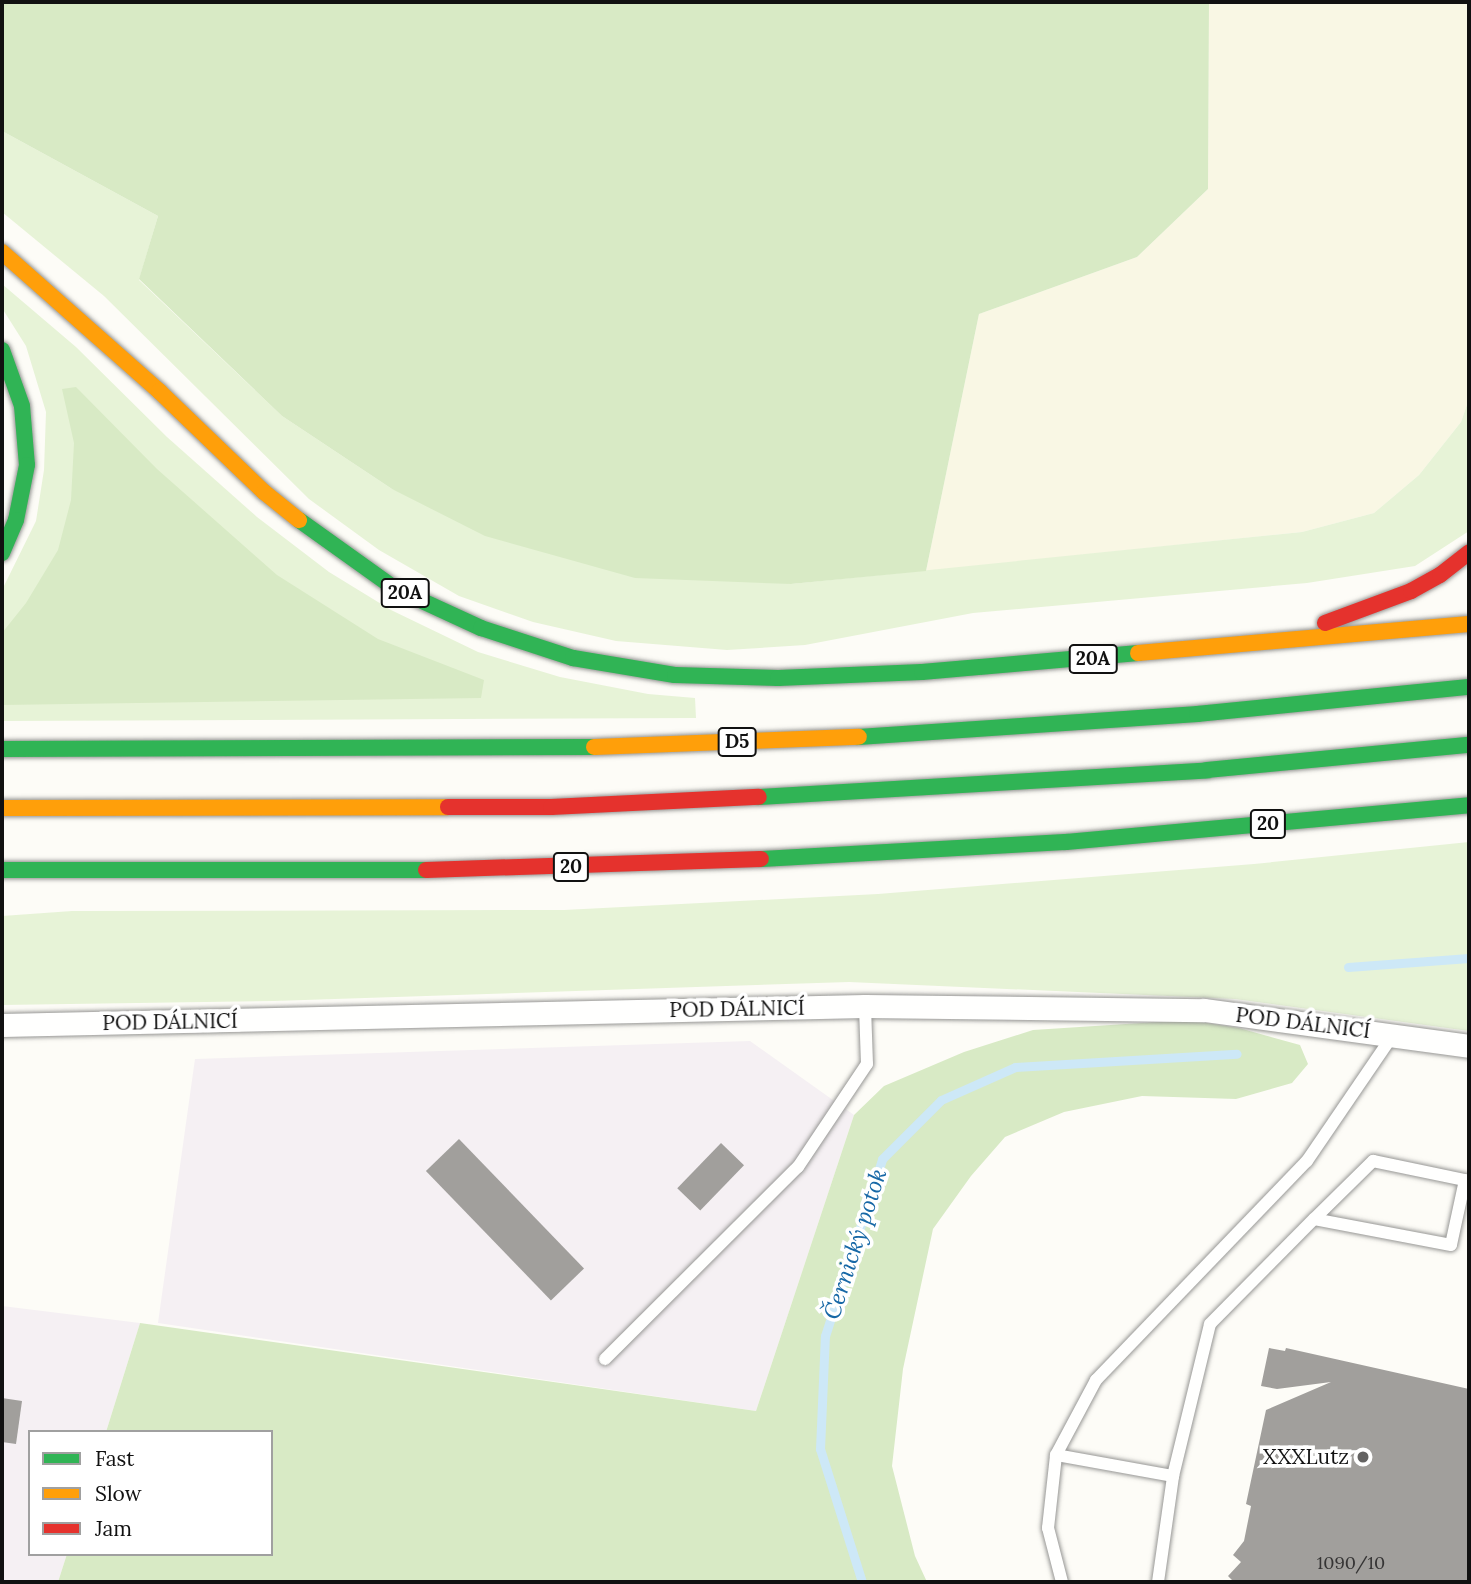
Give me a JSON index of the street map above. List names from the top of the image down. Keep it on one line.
{"streets":{"highway":["20A","D5","20"],"street":["POD DÁLNICÍ"]},"water":["Černický potok"],"places":["XXXLutz"],"house_numbers":["1090/10"],"legend":["Fast","Slow","Jam"]}
